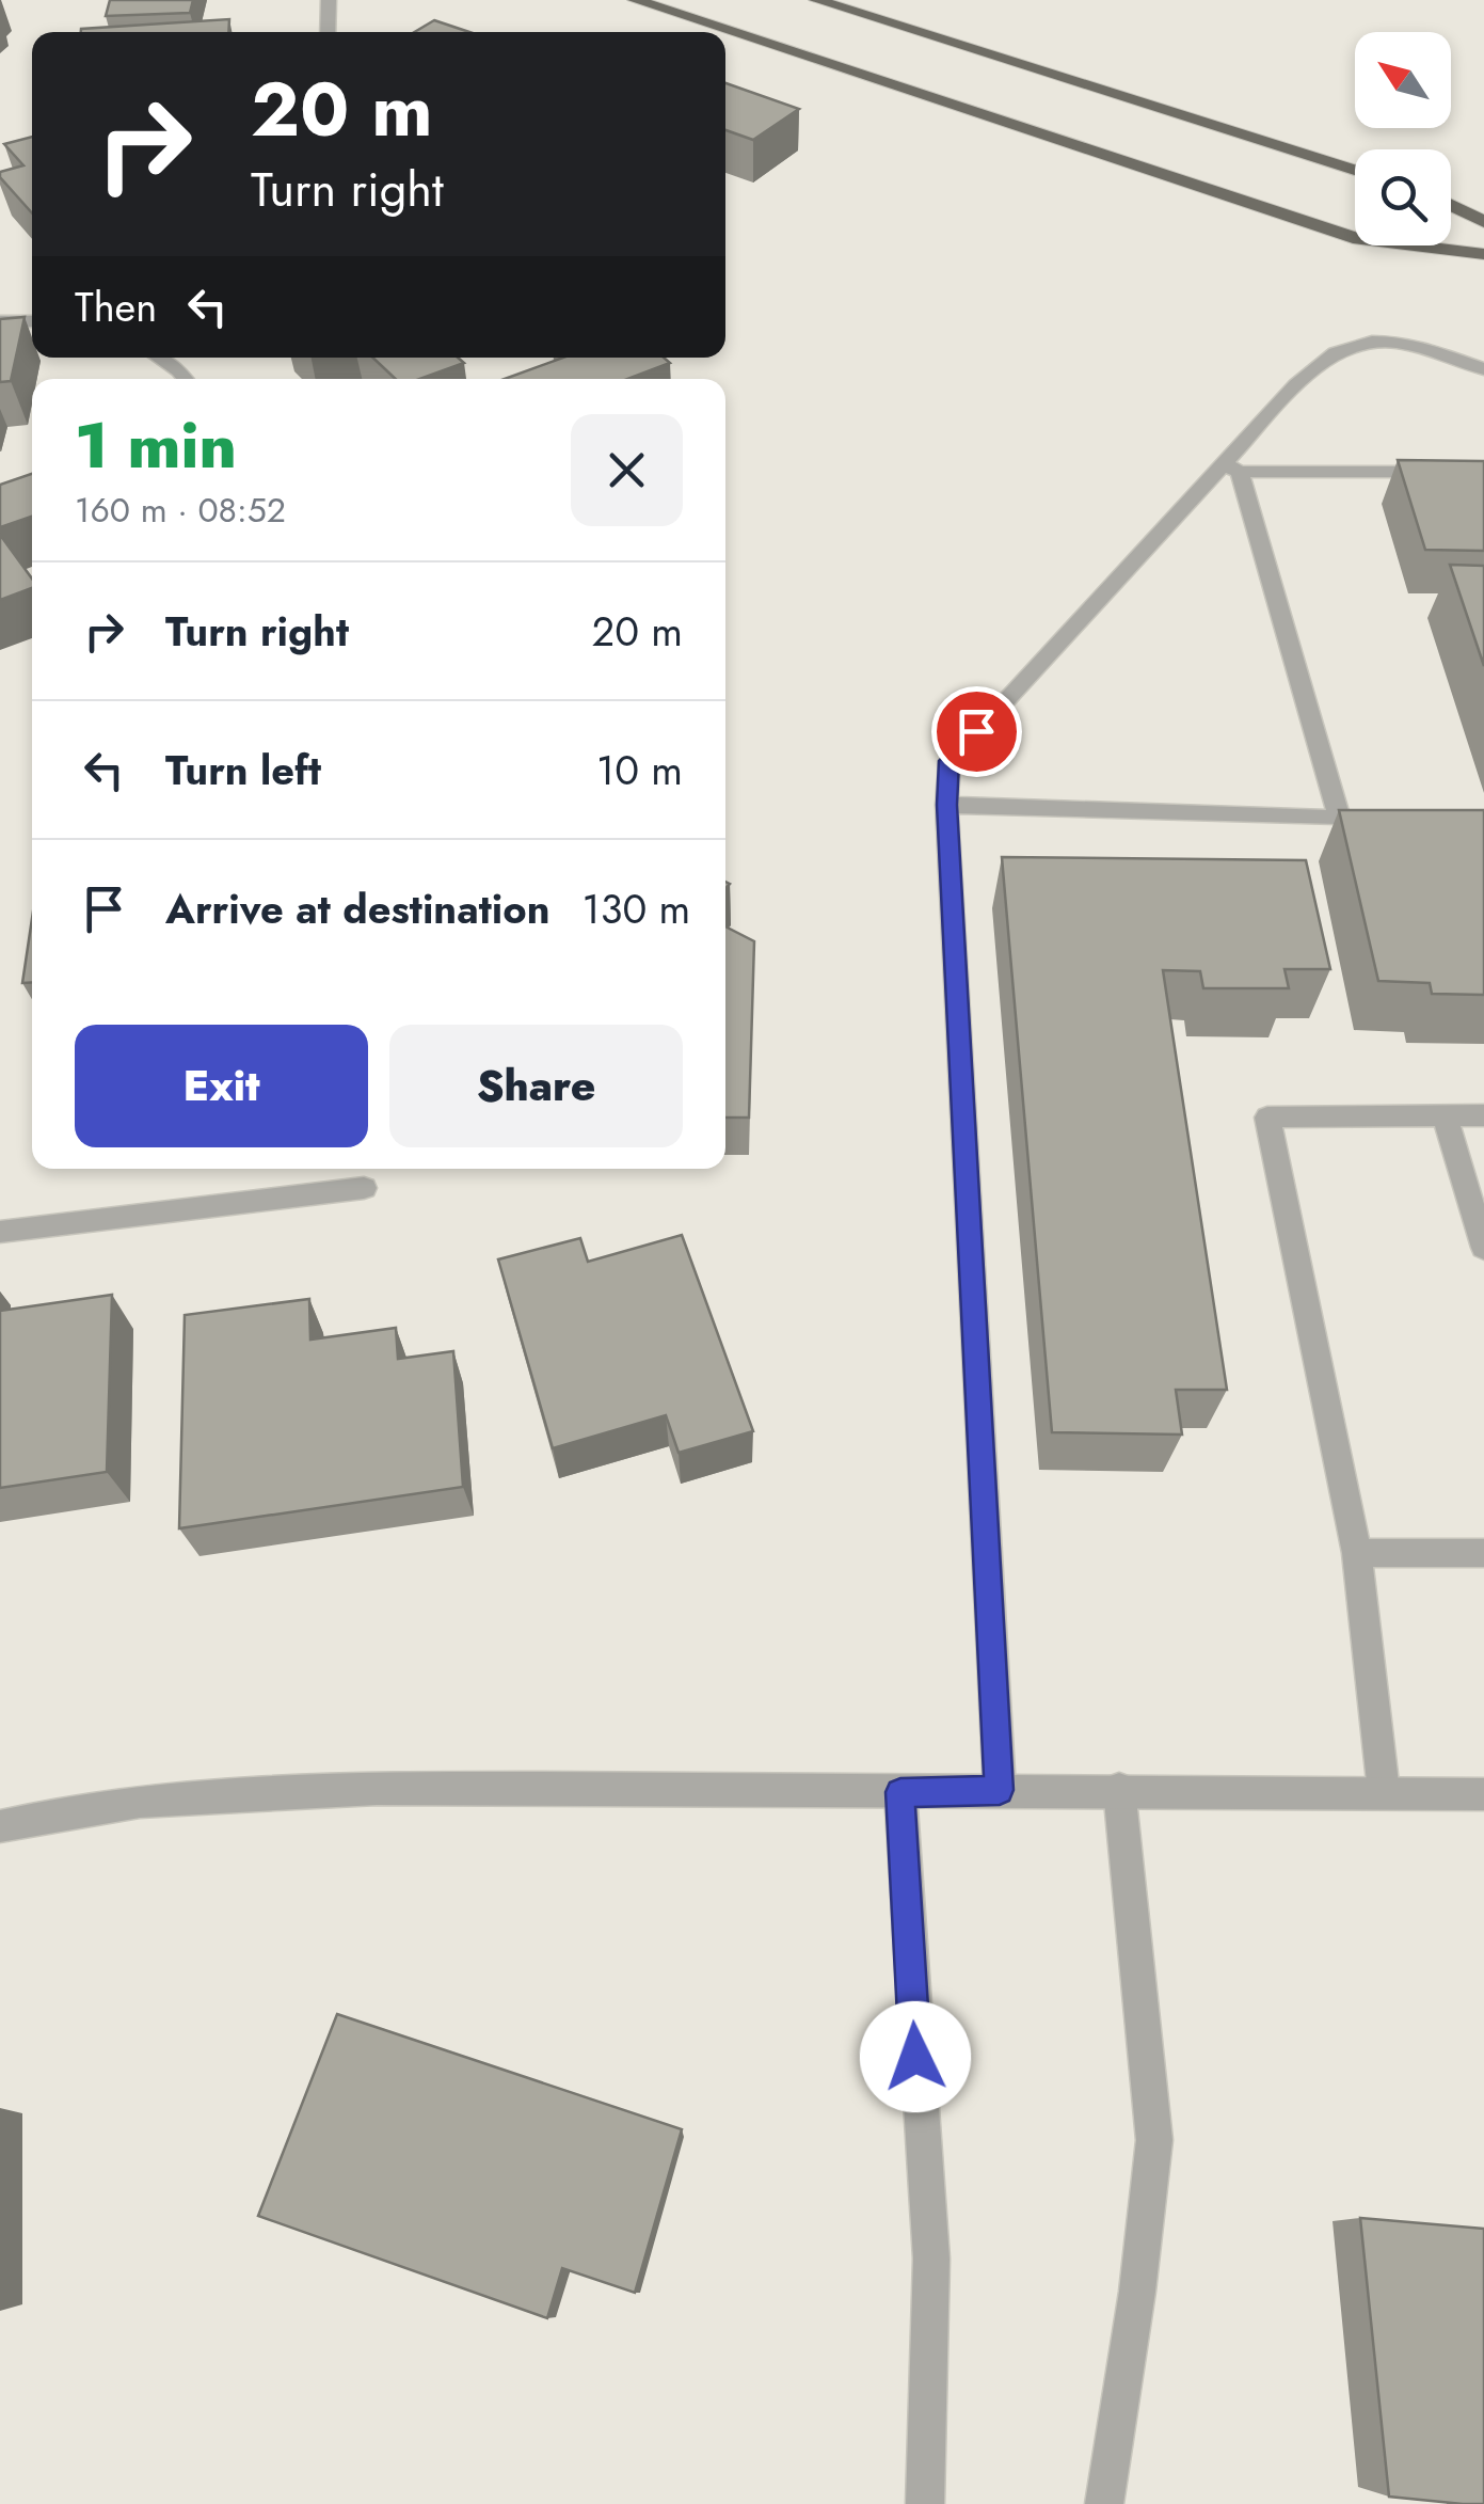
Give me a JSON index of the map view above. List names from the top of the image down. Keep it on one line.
{"north":"top left","page":{"turn":["20 m","Turn right"],"then":"Then","heading":["1 min","160 m · 08:52"],"list":[{"name":"Turn right","value":"20 m"},{"name":"Turn left","value":"10 m"},{"name":"Arrive at destination","value":"130 m"}],"buttons":["Exit","Share"]}}
